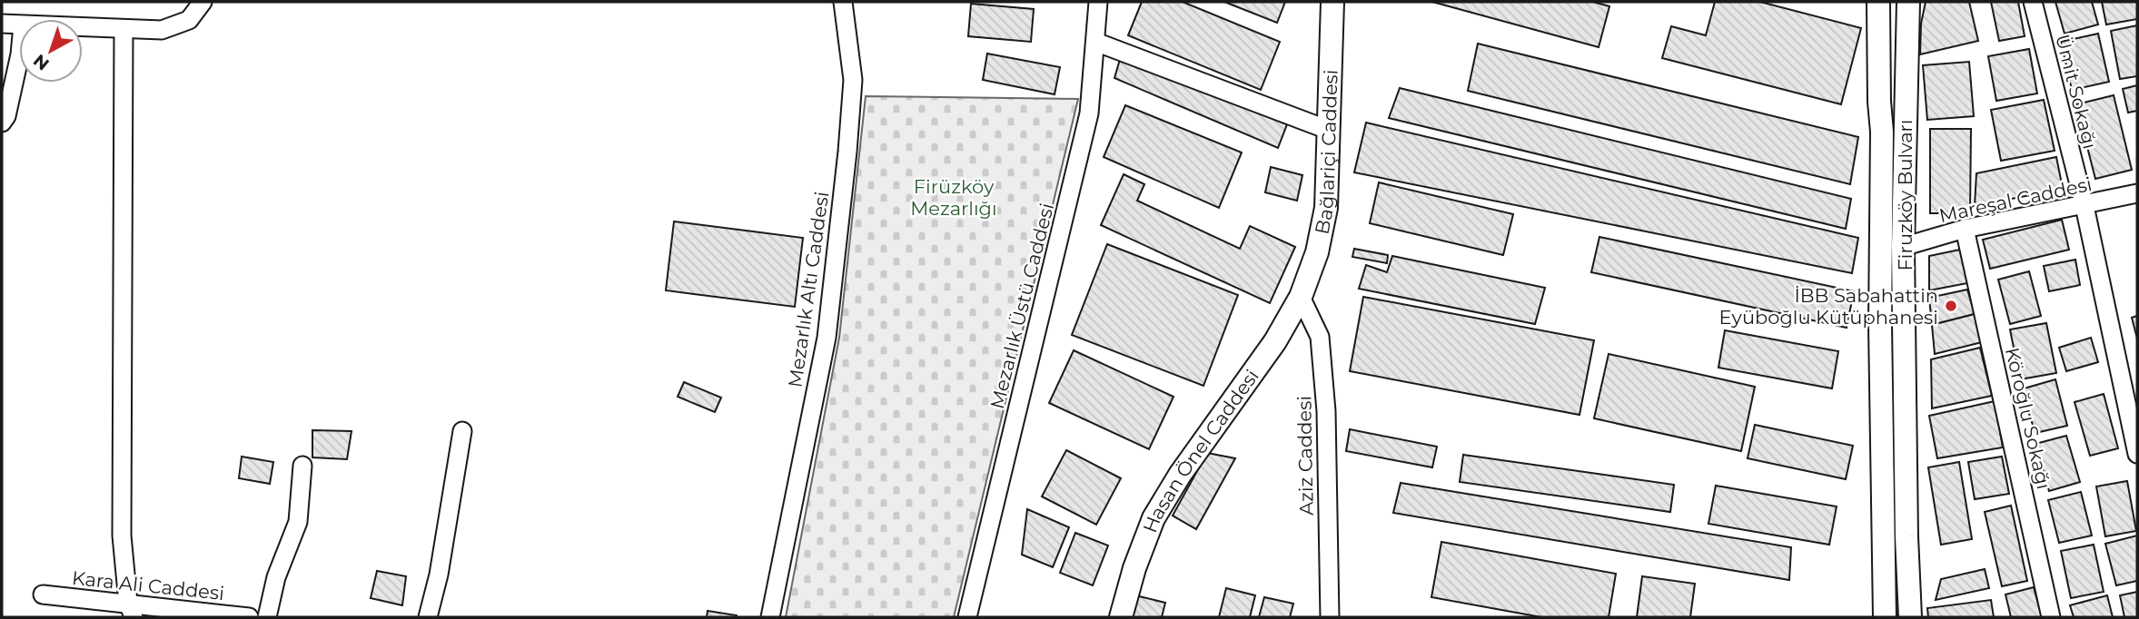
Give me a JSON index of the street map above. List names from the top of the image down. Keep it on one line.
{"streets":{"main road":["Bağlariçi Caddesi","Firuzköy Bulvarı","Hasan Önel Caddesi"],"street":["Ümit Sokağı","Mareşal Caddesi","Mezarlık Altı Caddesi","Mezarlık Üstü Caddesi","Köroğlu Sokağı","Aziz Caddesi","Kara Ali Caddesi"]},"crossings":[["Ümit Sokağı","Mareşal Caddesi"],["Bağlariçi Caddesi","Hasan Önel Caddesi"],["Bağlariçi Caddesi","Aziz Caddesi"],["Firuzköy Bulvarı","Mareşal Caddesi"],["Mareşal Caddesi","Köroğlu Sokağı"],["Hasan Önel Caddesi","Aziz Caddesi"]],"parks":["Firüzköy Mezarlığı"],"places":["İBB Sabahattin Eyüboğlu Kütüphanesi"],"north":"bottom left"}
